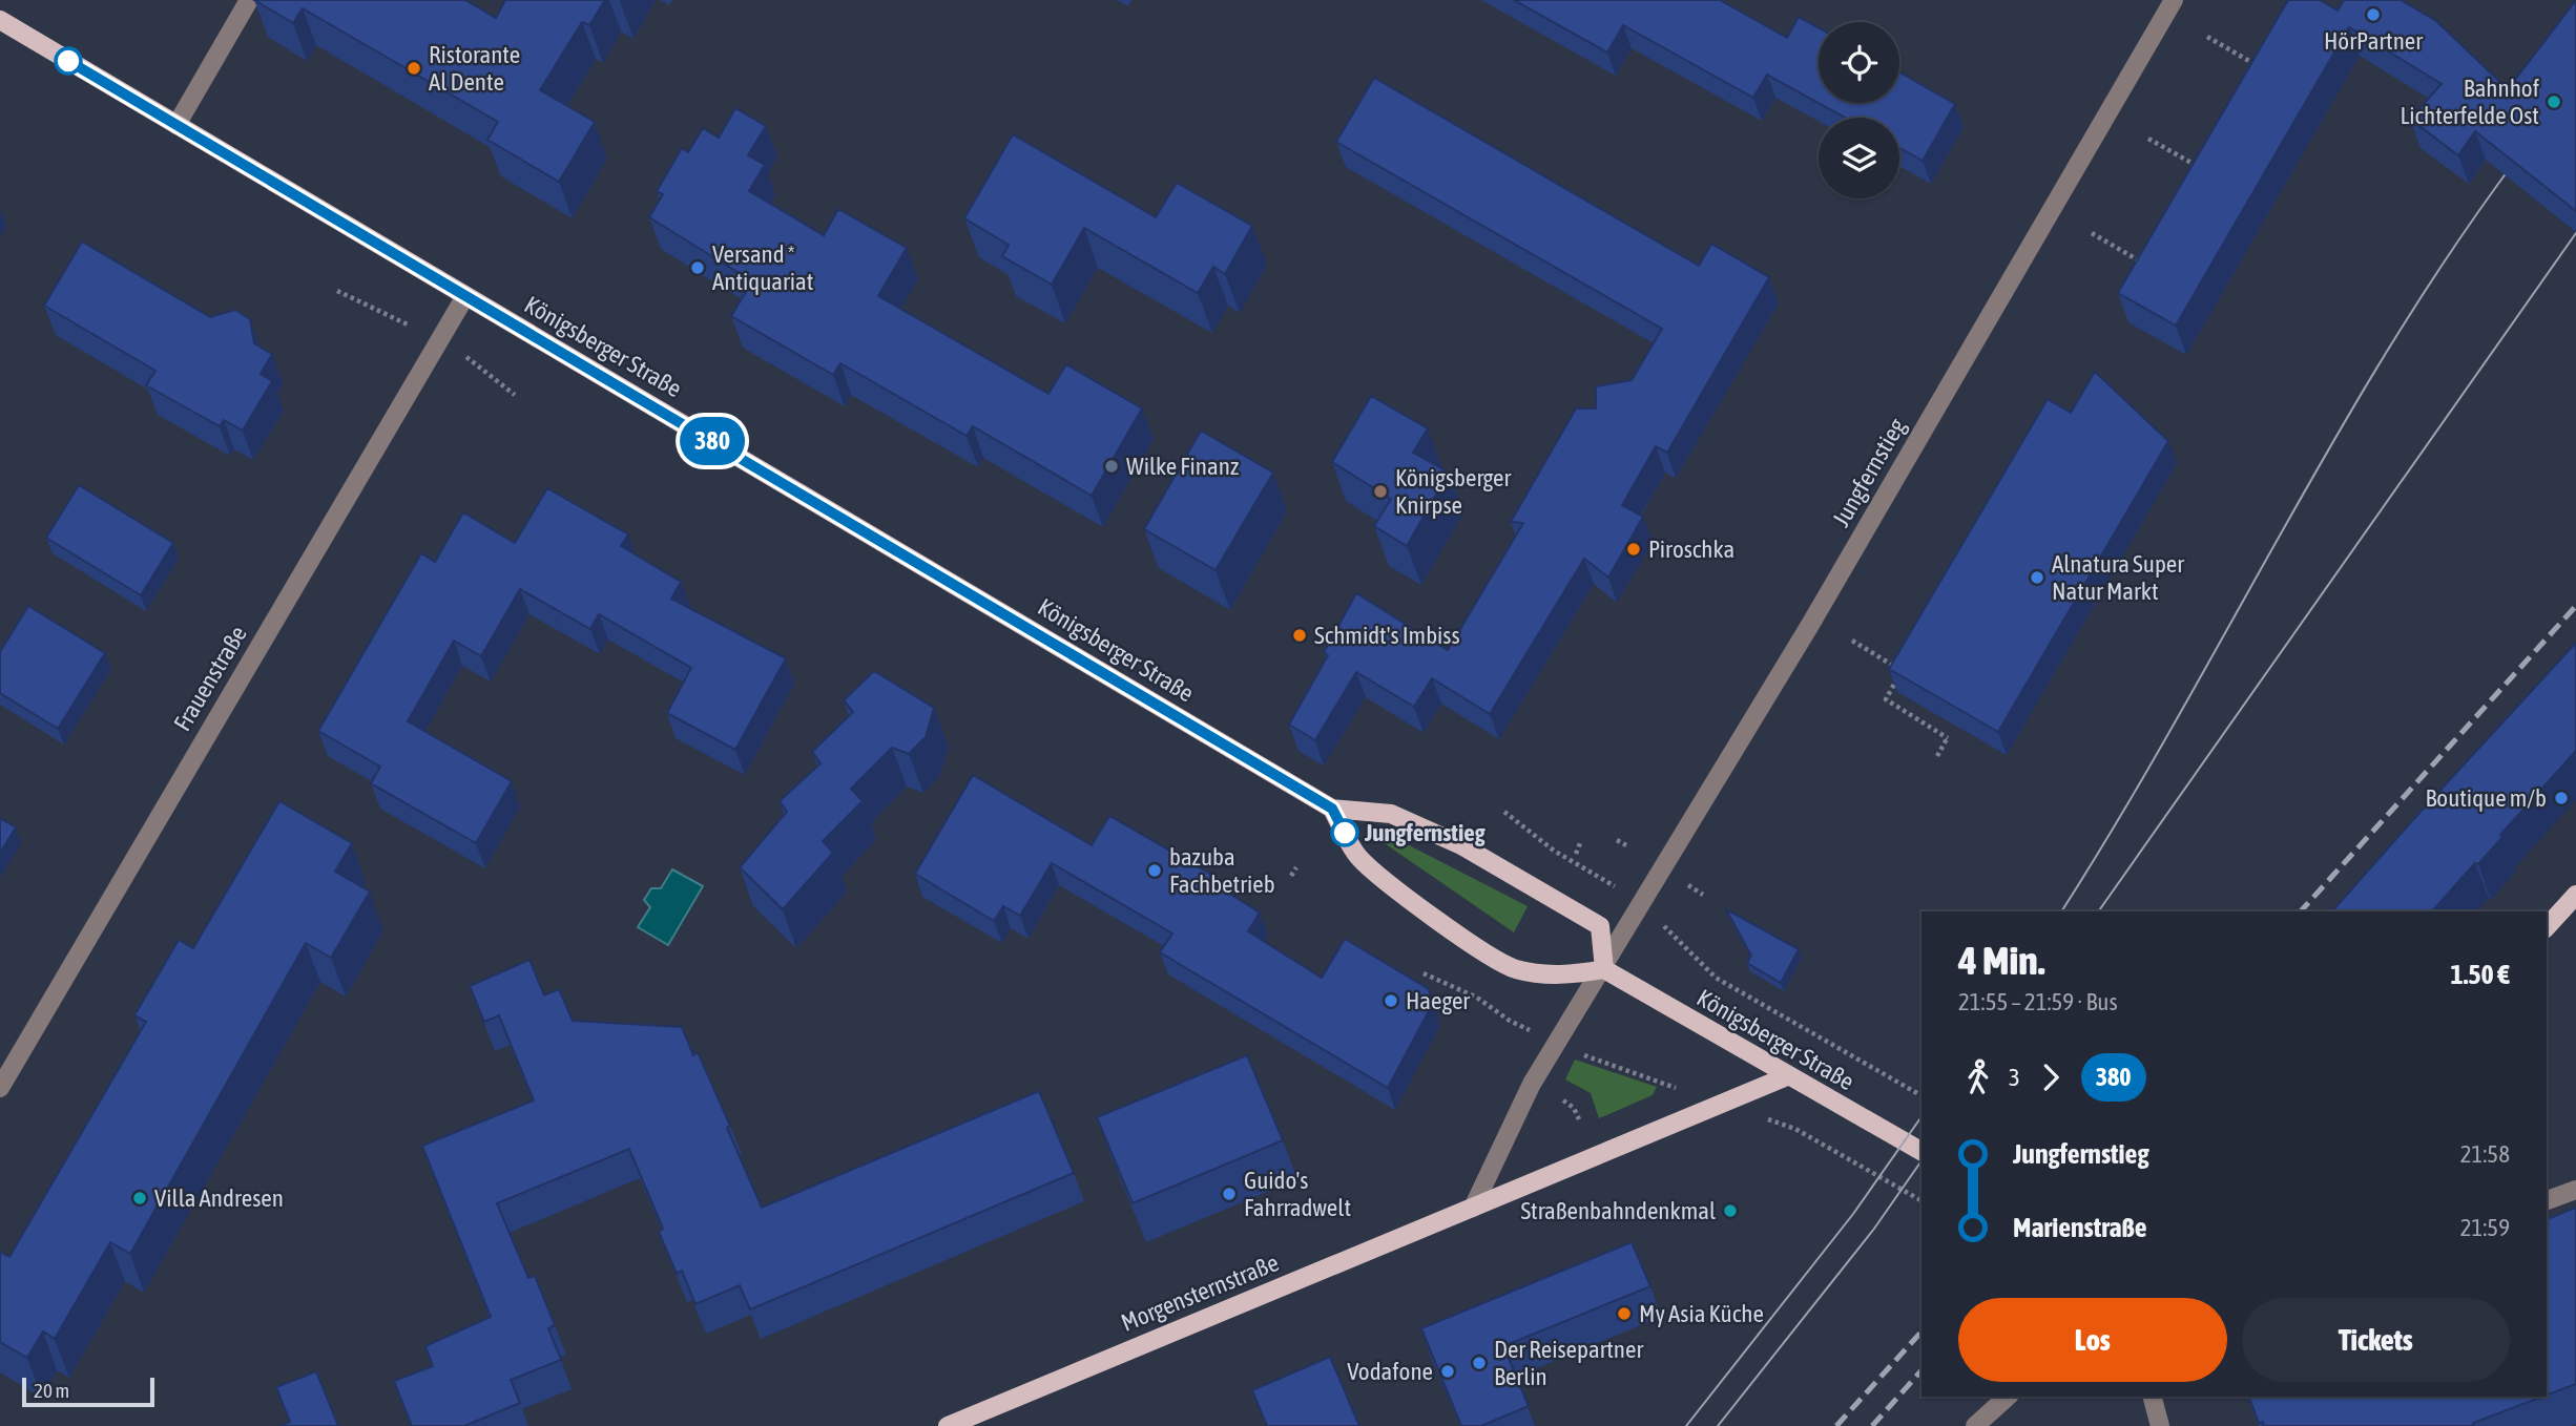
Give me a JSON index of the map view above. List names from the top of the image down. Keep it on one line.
{"streets":{"main road":["Königsberger Straße","Morgensternstraße"],"street":["Jungfernstieg","Frauenstraße"]},"crossings":[["Königsberger Straße","Jungfernstieg"],["Königsberger Straße","Frauenstraße"],["Königsberger Straße","Morgensternstraße"]],"places":["HörPartner","Ristorante Al Dente","Bahnhof Lichterfelde Ost","Versand * Antiquariat","Wilke Finanz","Königsberger Knirpse","Piroschka","Alnatura Super Natur Markt","Schmidt's Imbiss","Boutique m/b","Jungfernstieg","bazuba Fachbetrieb","Haeger","Guido's Fahrradwelt","Villa Andresen","Straßenbahndenkmal","My Asia Küche","Der Reisepartner Berlin","Vodafone"],"lines":["bus line 380"],"scale_bar":"20 m","page":{"on_map":"380","heading":["4 Min.","21:55 – 21:59 · Bus","1.50 €"],"legs":["3","380"],"list":[{"name":"Jungfernstieg","value":"21:58"},{"name":"Marienstraße","value":"21:59"}],"buttons":["Los","Tickets"],"scale":"20 m"}}
